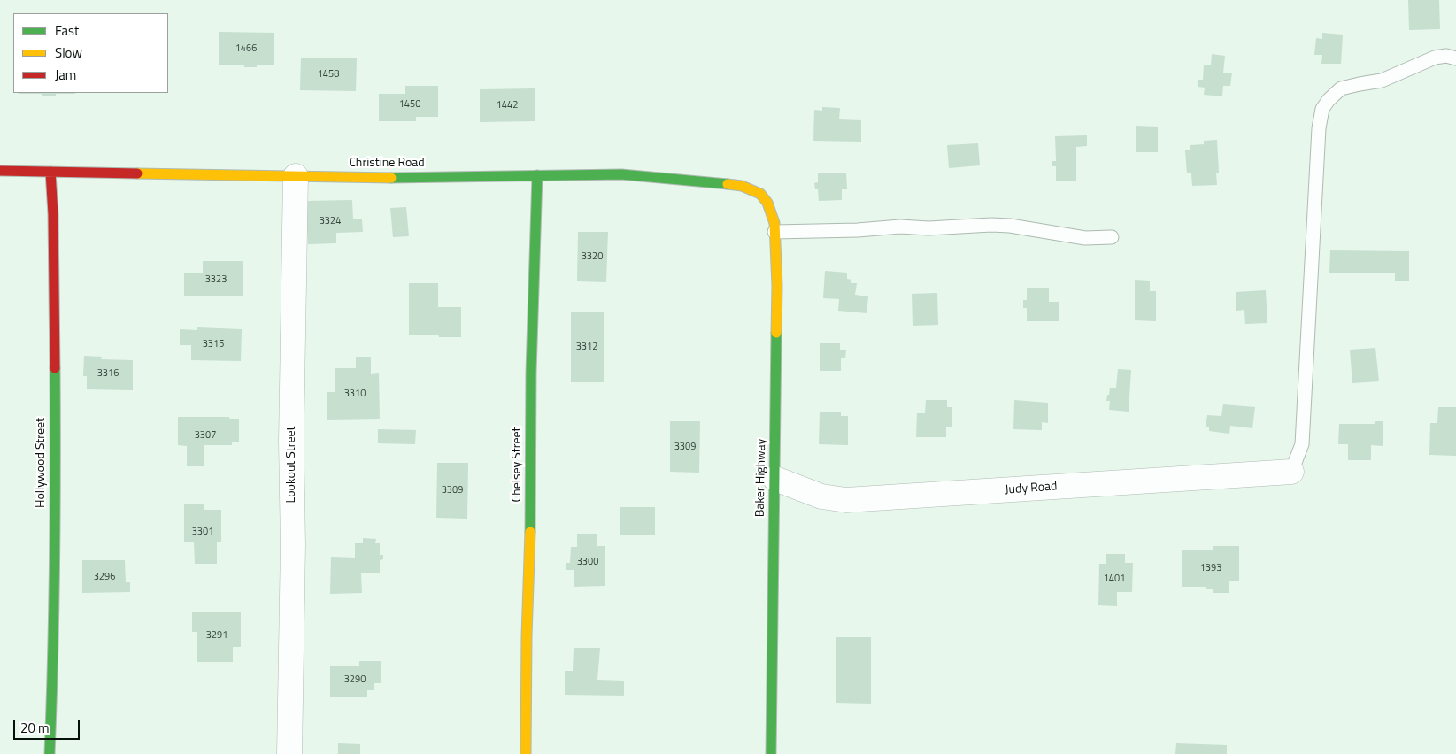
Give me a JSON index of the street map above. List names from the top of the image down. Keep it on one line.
{"streets":{"street":["Christine Road","Hollywood Street","Lookout Street","Chelsey Street","Baker Highway","Judy Road"]},"crossings":[["Christine Road","Hollywood Street"],["Christine Road","Lookout Street"],["Christine Road","Chelsey Street"],["Christine Road","Baker Highway"],["Baker Highway","Judy Road"]],"house_numbers":["1466","1458","1450","1442","3324","3320","3323","3315","3312","3316","3310","3307","3309","3309","3301","3300","1393","3296","1401","3291","3290"],"legend":["Fast","Slow","Jam"],"scale_bar":"20 m"}
